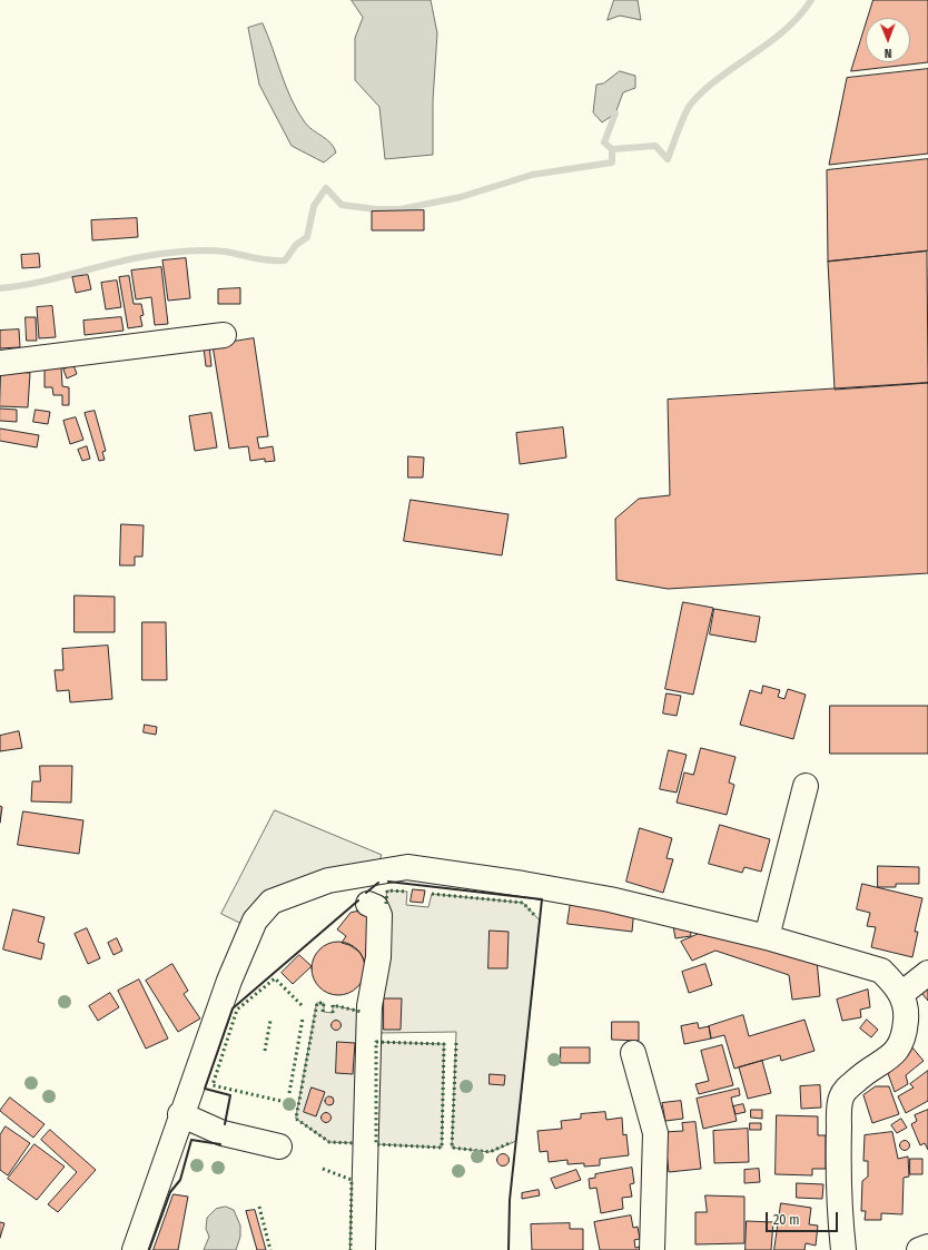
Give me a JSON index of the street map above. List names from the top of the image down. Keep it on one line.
{"scale_bar":"20 m","north":"bottom"}
